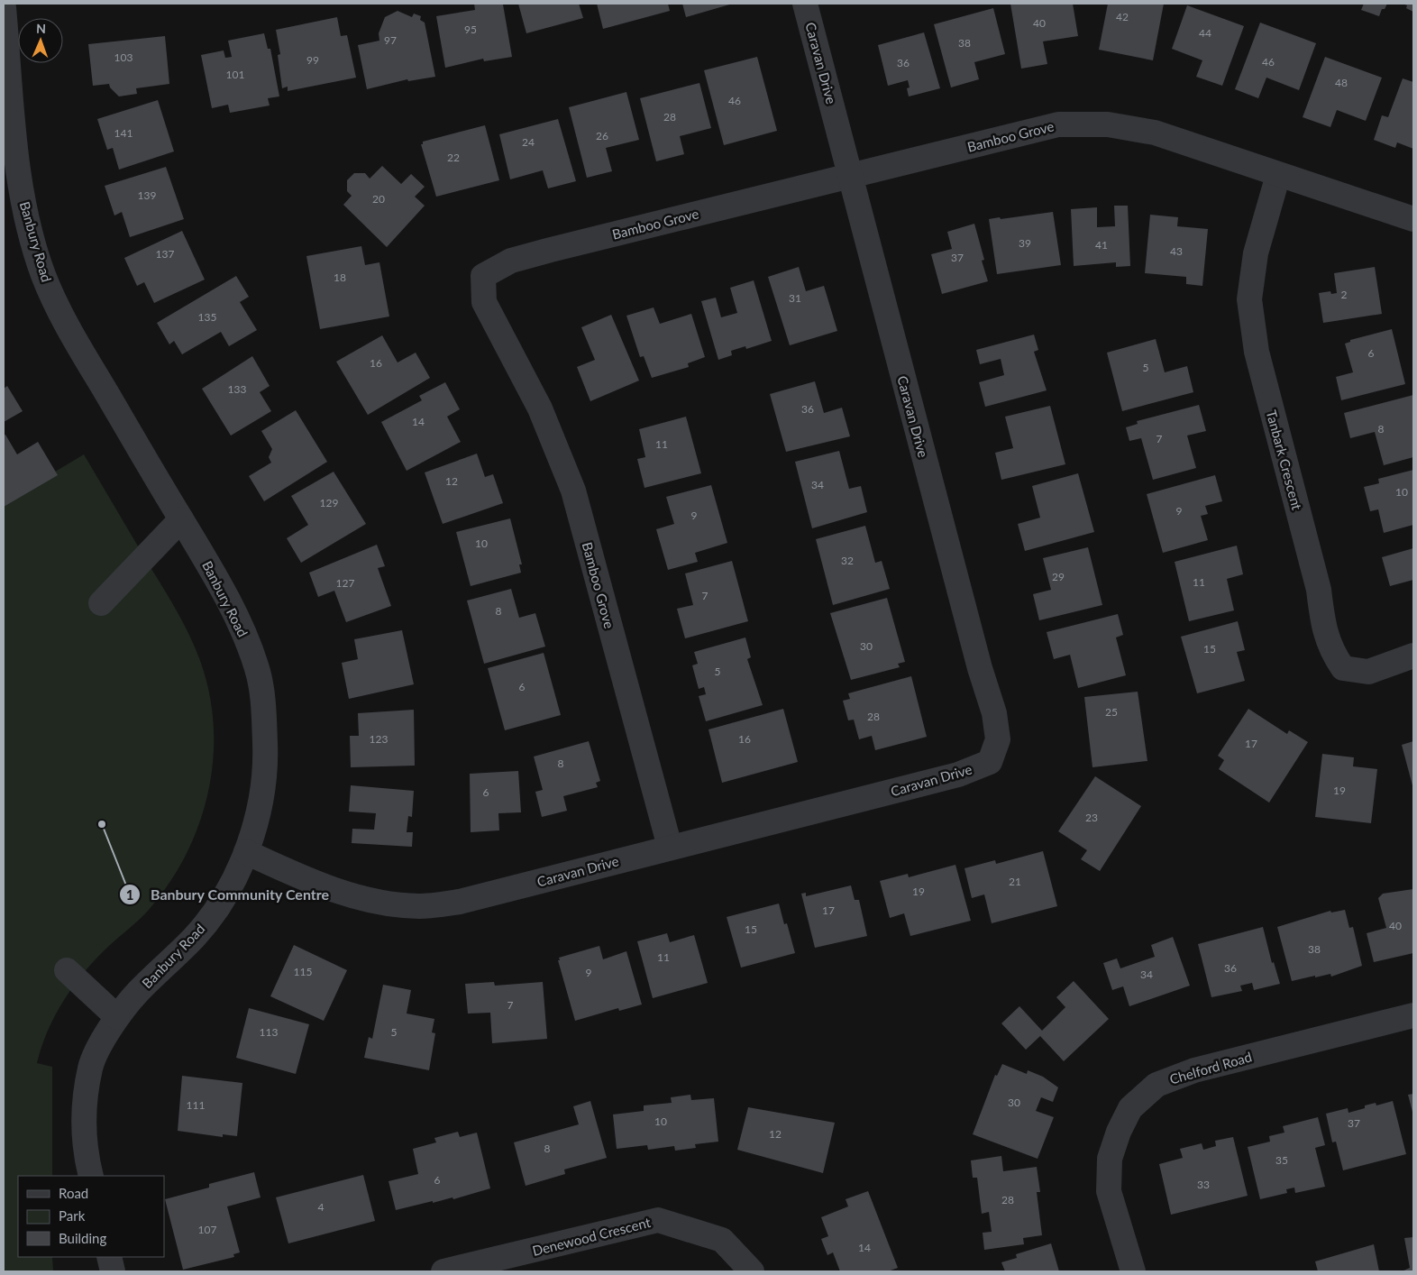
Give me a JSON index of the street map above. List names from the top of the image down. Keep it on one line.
{"streets":{"street":["Caravan Drive","Bamboo Grove","Banbury Road","Tanbark Crescent","Chelford Road","Denewood Crescent"]},"crossings":[["Caravan Drive","Bamboo Grove"],["Caravan Drive","Banbury Road"],["Bamboo Grove","Tanbark Crescent"]],"places":["Banbury Community Centre"],"house_numbers":["42","40","95","44","97","38","103","99","46","36","101","48","46","28","141","26","24","22","139","20","39","41","43","137","37","18","2","31","135","6","16","5","133","36","14","8","7","11","12","34","10","129","9","9","10","32","29","11","127","7","8","30","15","5","6","25","28","123","16","17","8","19","6","23","21","19","17","40","15","38","11","36","115","9","34","7","113","5","30","111","10","37","12","8","35","6","33","28","4","107","14"],"legend":["Road","Park","Building"],"north":"top"}
